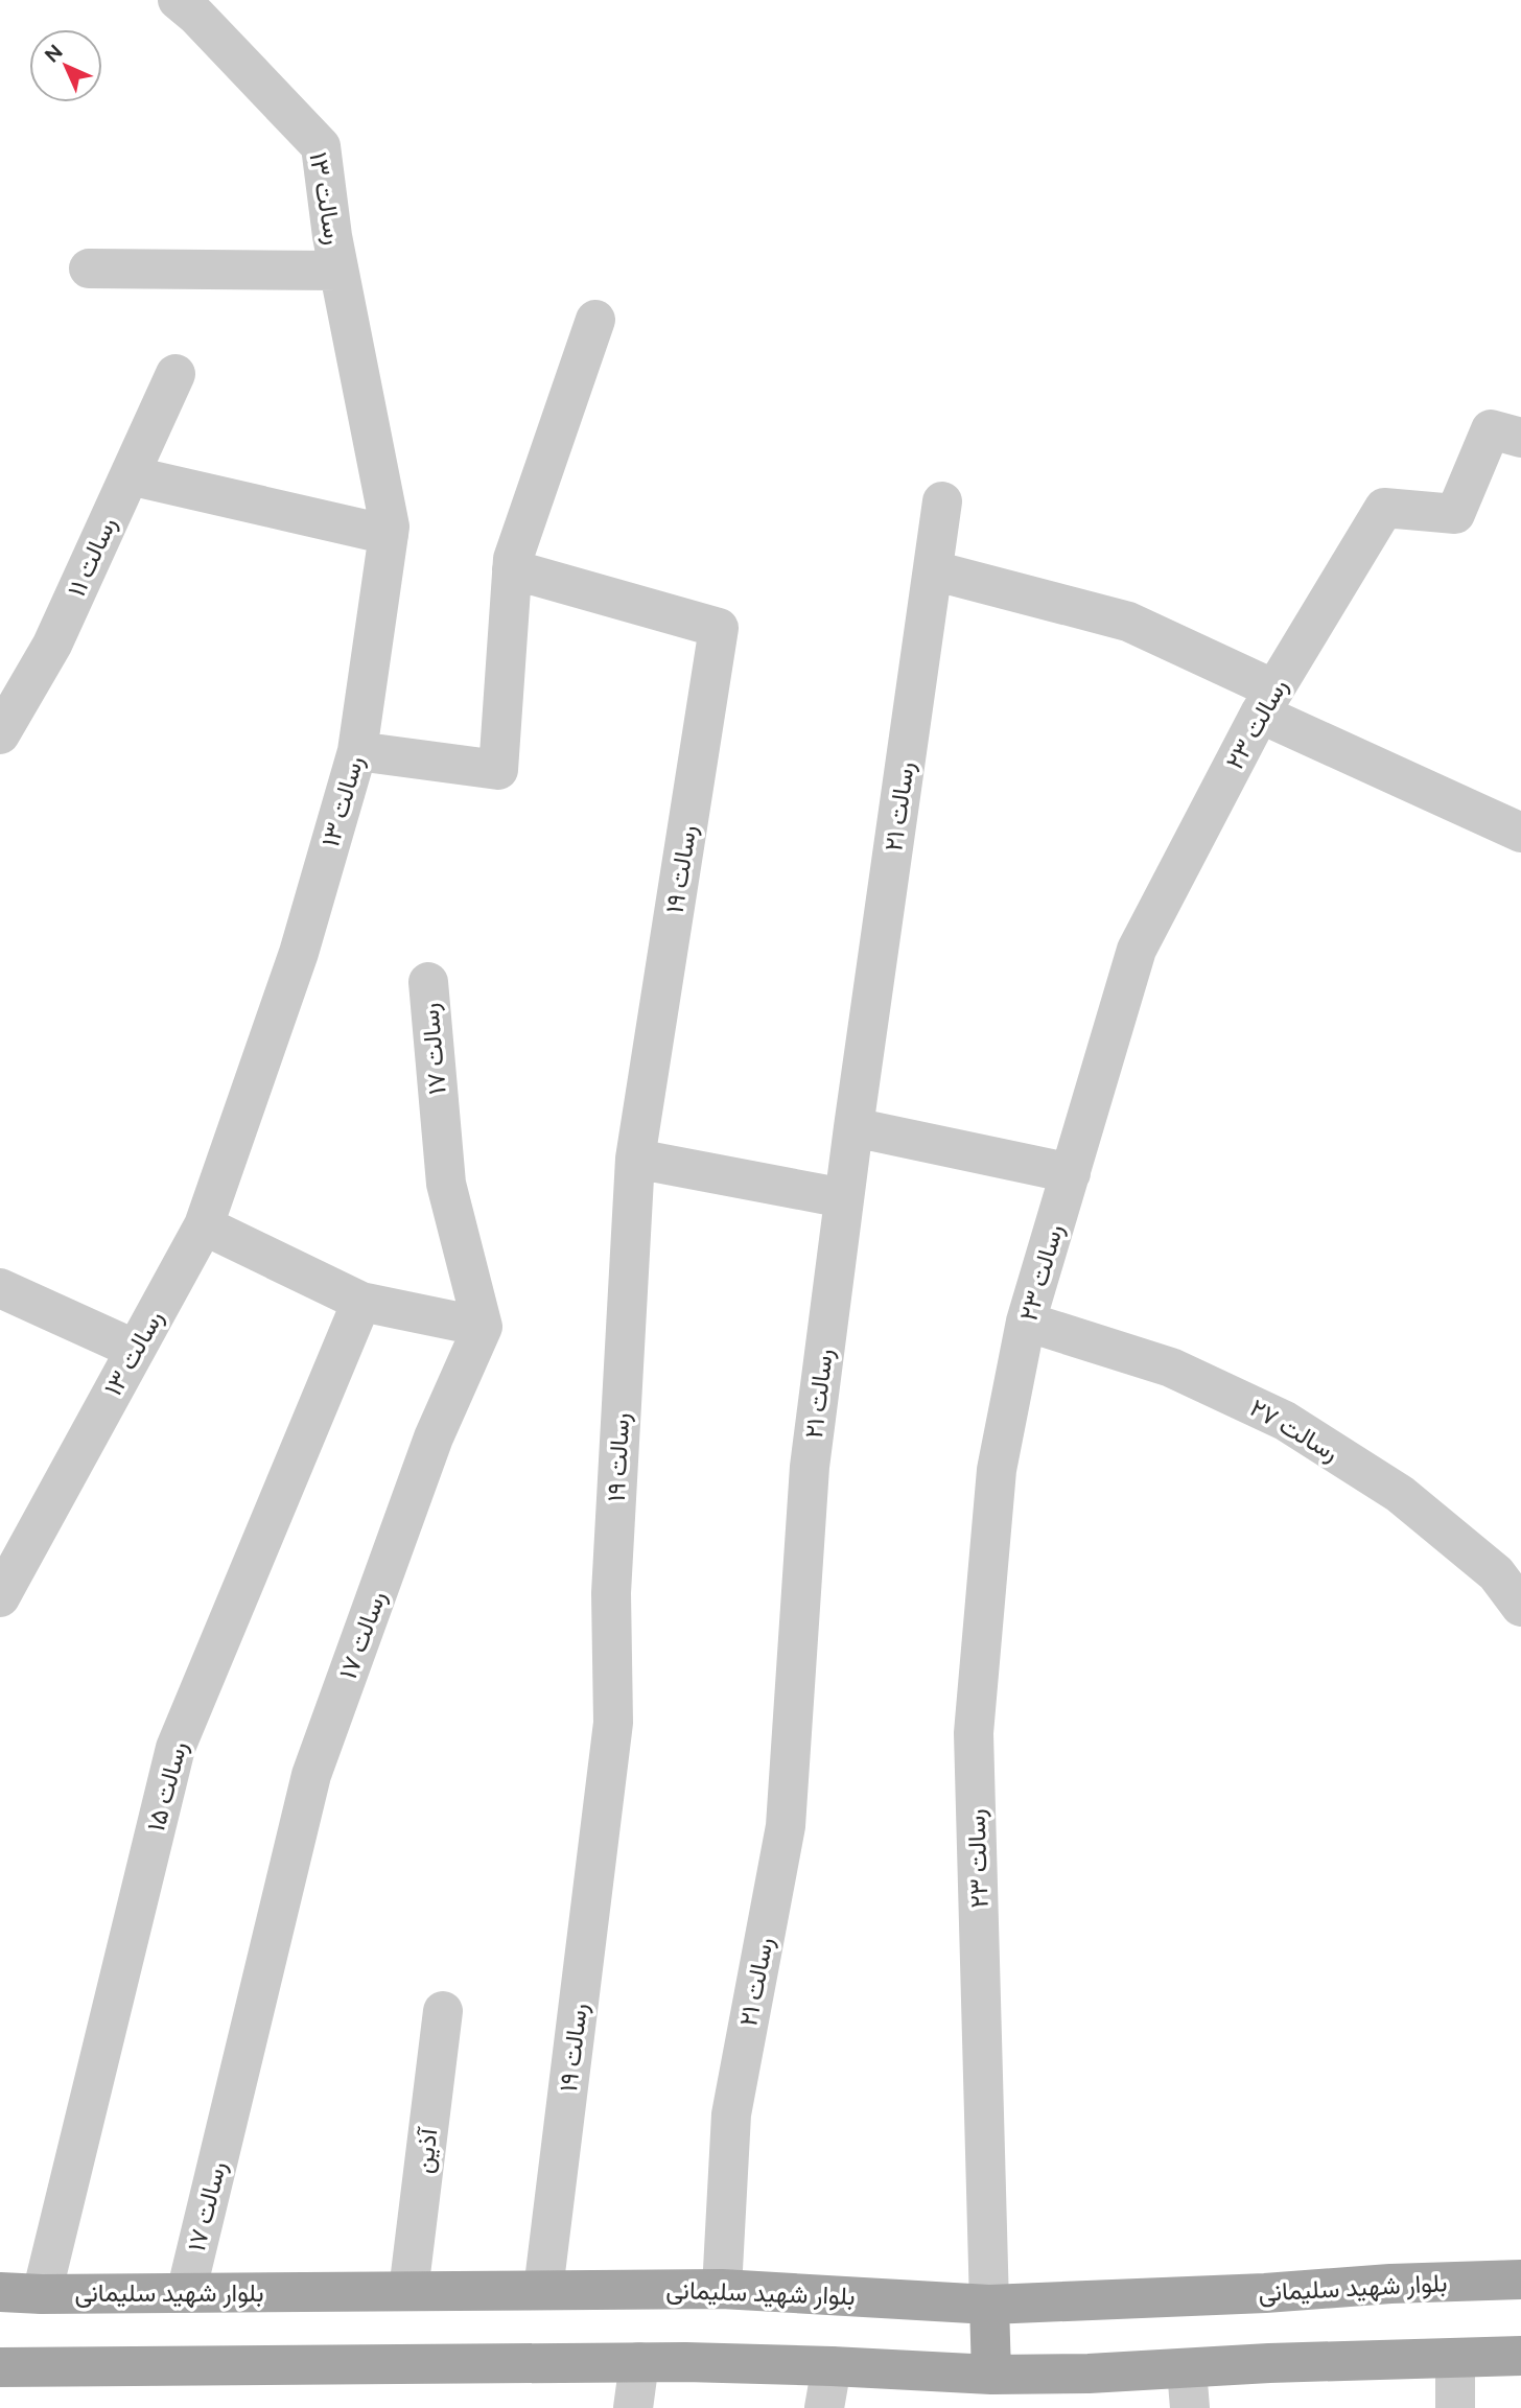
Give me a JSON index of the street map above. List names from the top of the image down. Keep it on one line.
{"streets":{"main road":["بلوار شهید سلیمانی"],"street":["رسالت ۱۳","رسالت ۱۱","رسالت ۲۳","رسالت ۲۱","رسالت ۱۹","رسالت ۱۷","رسالت ۲۷","رسالت ۱۵","آذین"]},"crossings":[["رسالت ۲۳","رسالت ۲۷"],["رسالت ۲۳","بلوار شهید سلیمانی"],["رسالت ۲۱","بلوار شهید سلیمانی"],["رسالت ۱۹","بلوار شهید سلیمانی"],["رسالت ۱۷","بلوار شهید سلیمانی"],["رسالت ۱۵","بلوار شهید سلیمانی"],["آذین","بلوار شهید سلیمانی"]],"north":"top left"}
